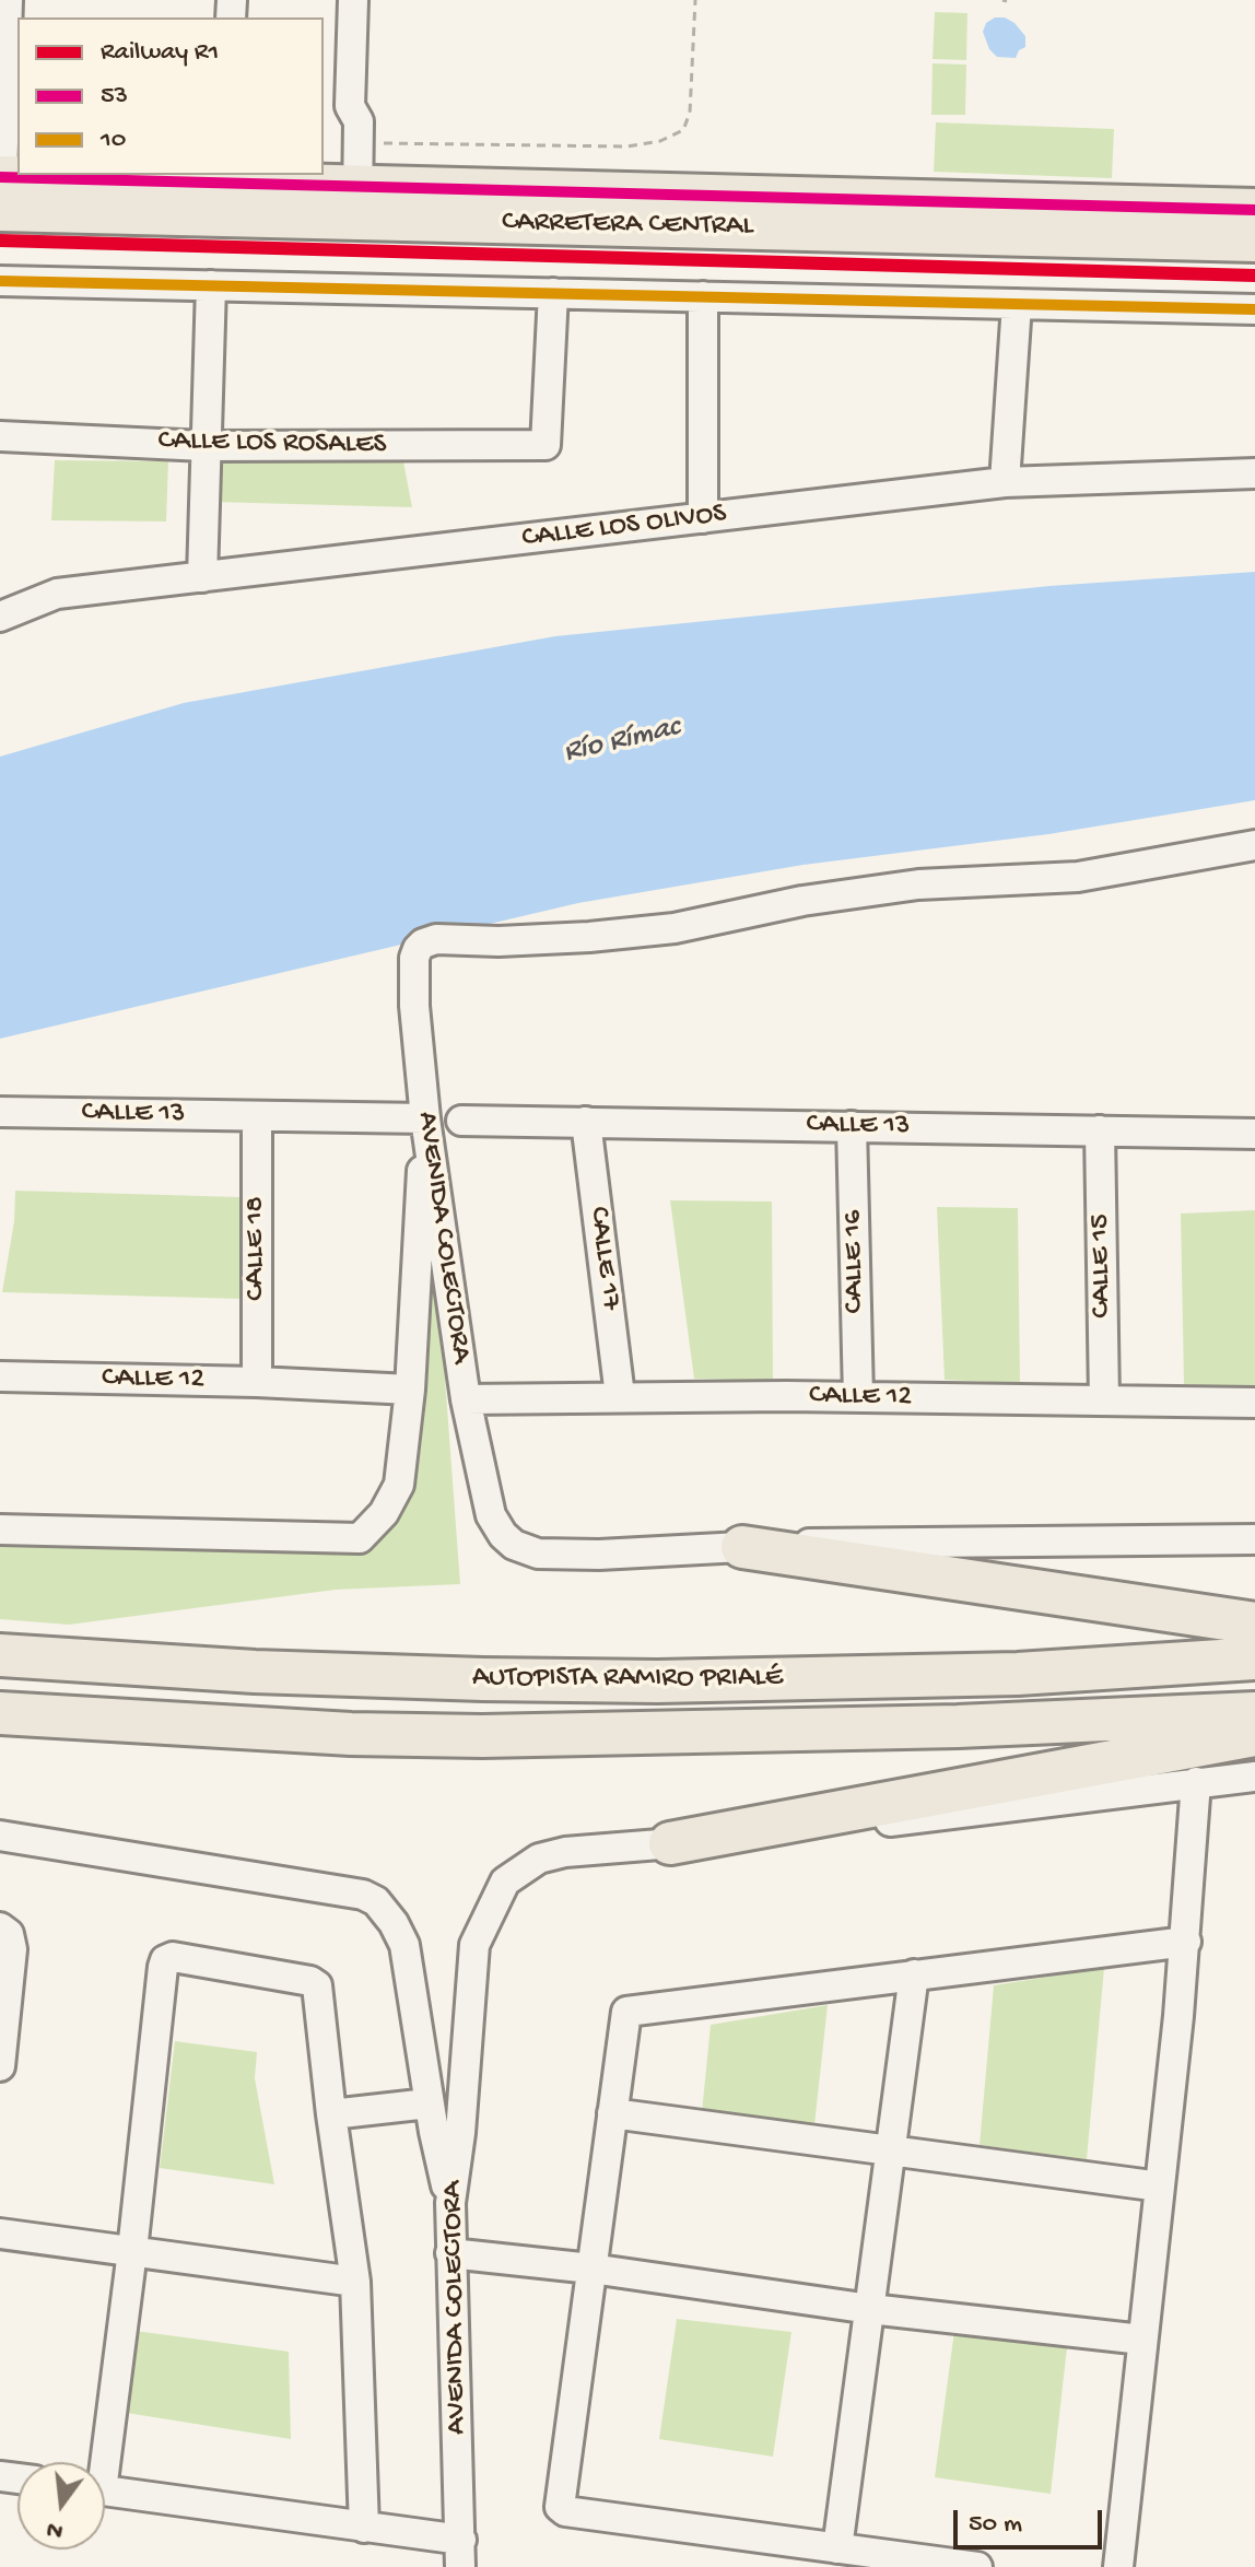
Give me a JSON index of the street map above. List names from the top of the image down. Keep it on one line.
{"streets":{"highway":["CARRETERA CENTRAL","AUTOPISTA RAMIRO PRIALÉ"],"street":["CALLE LOS ROSALES","CALLE LOS OLIVOS","CALLE 13","AVENIDA COLECTORA","CALLE 18","CALLE 17","CALLE 16","CALLE 15","CALLE 12"]},"crossings":[["CALLE 13","AVENIDA COLECTORA"],["CALLE 13","CALLE 18"],["CALLE 13","CALLE 17"],["CALLE 13","CALLE 16"],["CALLE 13","CALLE 15"],["AVENIDA COLECTORA","CALLE 12"],["CALLE 18","CALLE 12"],["CALLE 17","CALLE 12"],["CALLE 16","CALLE 12"],["CALLE 15","CALLE 12"]],"water":["Río Rímac"],"lines":["transit line 53","rail line R1","transit line 10"],"legend":["Railway R1","53","10"],"scale_bar":"50 m","north":"bottom"}
